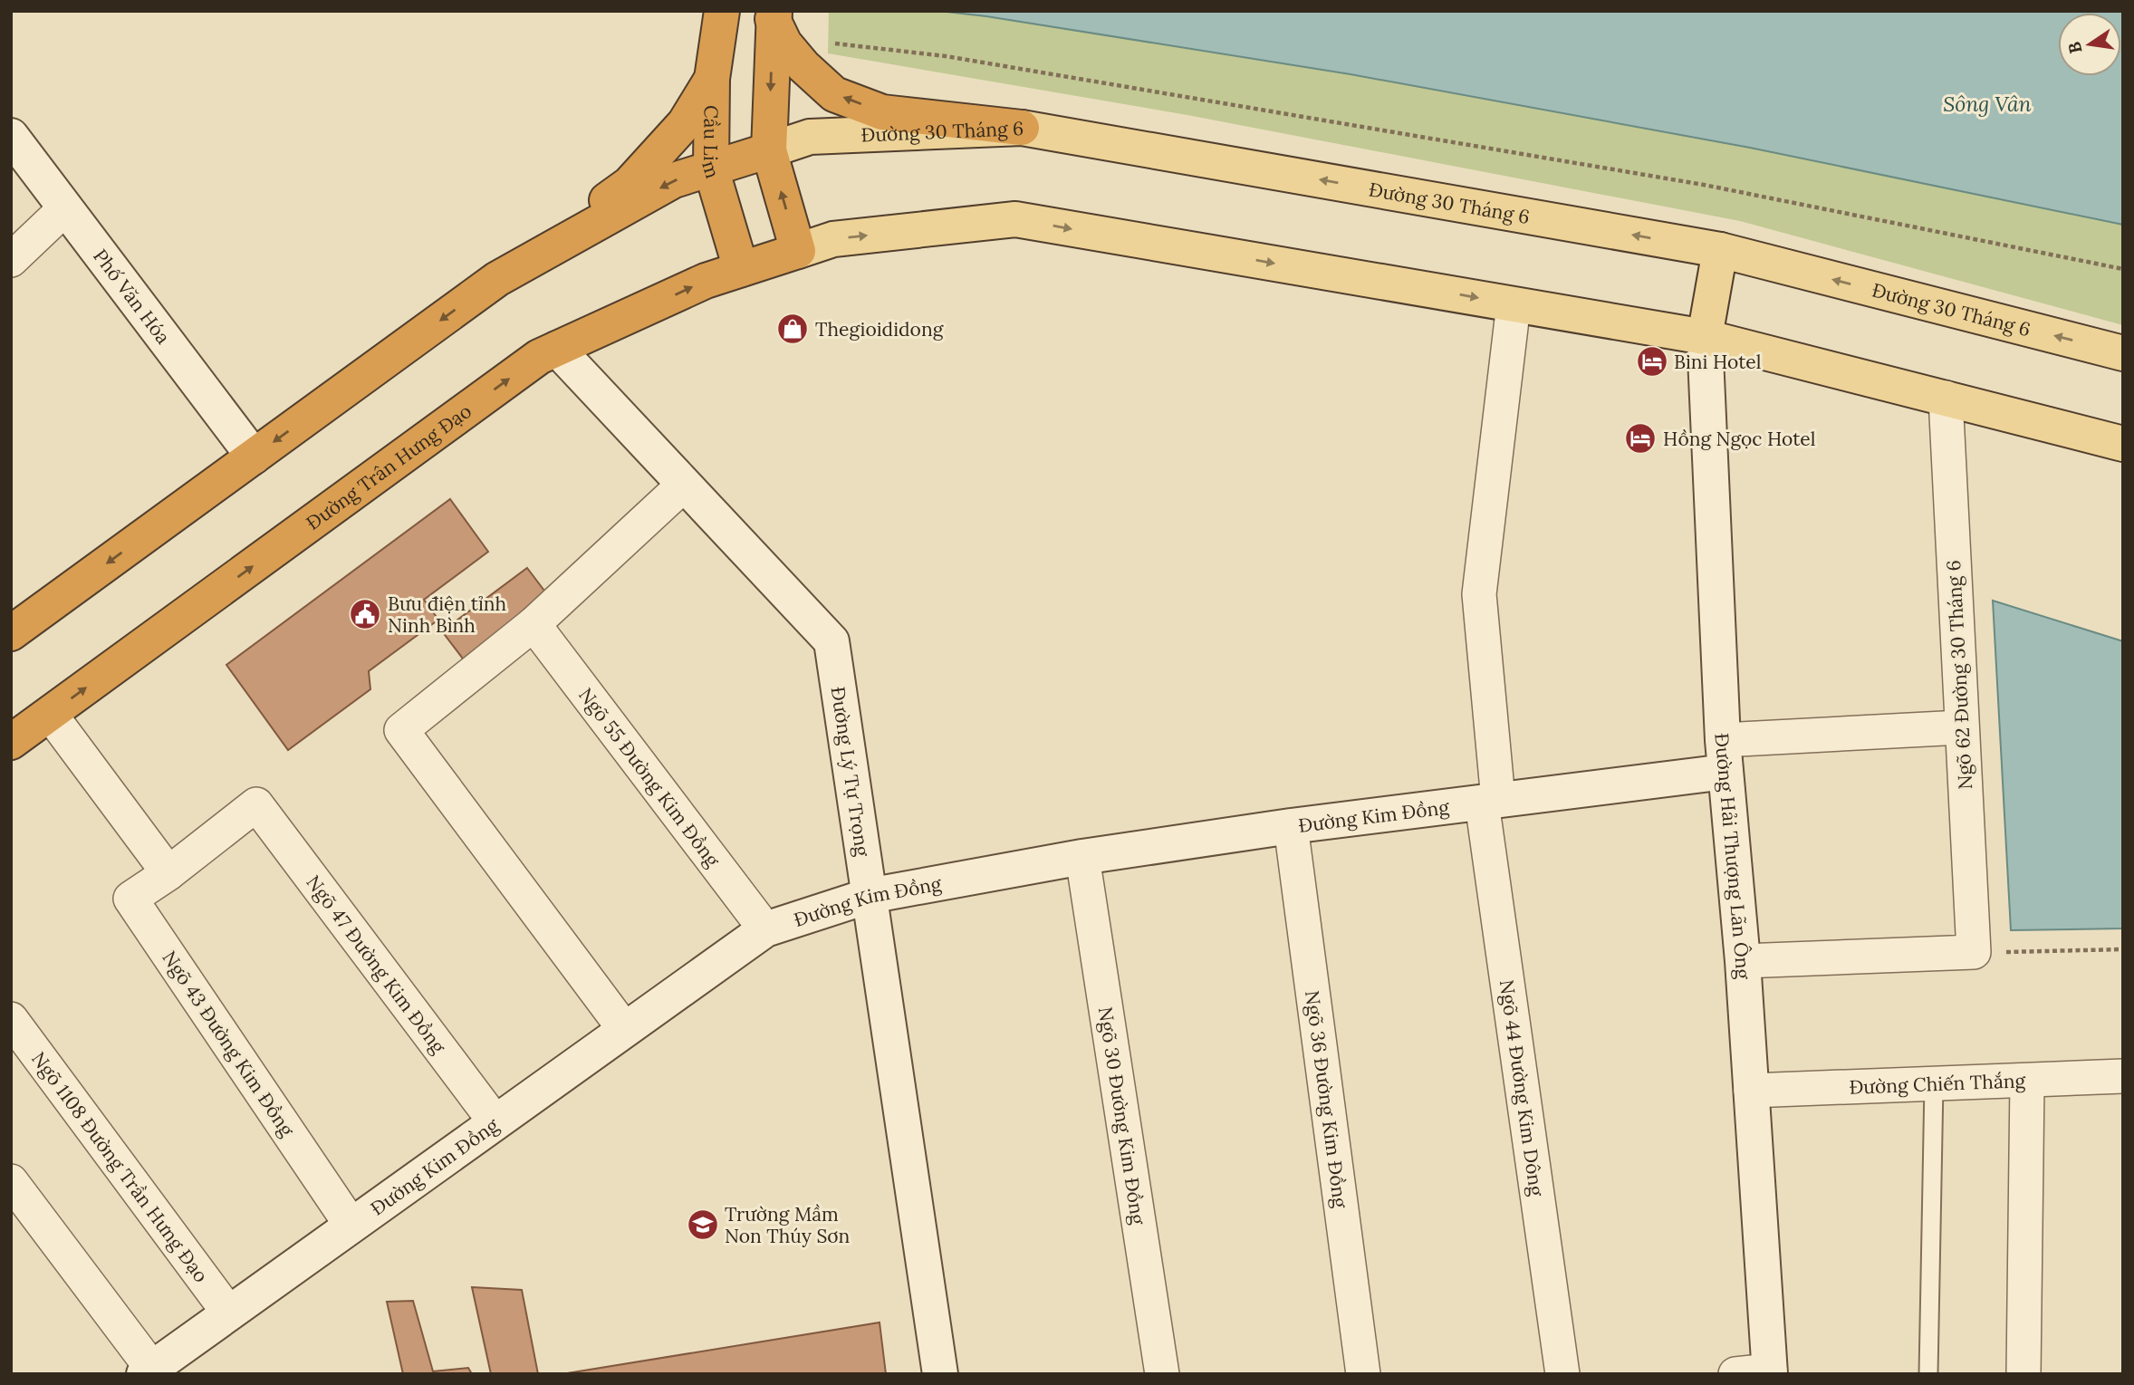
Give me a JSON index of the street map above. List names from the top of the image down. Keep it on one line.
{"streets":{"highway":["Cầu Lim","Đường Trân Hưng Đạo"],"main road":["Đường 30 Tháng 6"],"street":["Phố Văn Hóa","Ngõ 62 Đường 30 Tháng 6","Đường Lý Tự Trọng","Ngõ 55 Đường Kim Đồng","Đường Kim Đồng","Đường Hải Thượng Lãn Ông","Ngõ 47 Đường Kim Đồng","Ngõ 43 Đường Kim Đồng","Đường Chiến Thắng","Ngõ 44 Đường Kim Dông","Ngõ 36 Đường Kim Đồng","Ngõ 30 Đường Kim Đồng","Ngõ 1108 Đường Trần Hưng Đạo"]},"crossings":[["Cầu Lim","Đường Trân Hưng Đạo"],["Đường Trân Hưng Đạo","Đường Lý Tự Trọng"],["Đường Lý Tự Trọng","Đường Kim Đồng"],["Ngõ 55 Đường Kim Đồng","Đường Kim Đồng"],["Đường Kim Đồng","Đường Hải Thượng Lãn Ông"],["Đường Kim Đồng","Ngõ 47 Đường Kim Đồng"],["Đường Kim Đồng","Ngõ 43 Đường Kim Đồng"],["Đường Kim Đồng","Ngõ 44 Đường Kim Dông"],["Đường Kim Đồng","Ngõ 36 Đường Kim Đồng"],["Đường Kim Đồng","Ngõ 30 Đường Kim Đồng"],["Đường Kim Đồng","Ngõ 1108 Đường Trần Hưng Đạo"],["Đường Hải Thượng Lãn Ông","Đường Chiến Thắng"],["Ngõ 47 Đường Kim Đồng","Ngõ 43 Đường Kim Đồng"]],"water":["Sông Vân"],"places":{"shop":["Thegioididong"],"hotel":["Bini Hotel","Hồng Ngọc Hotel"],"public building":["Bưu điện tỉnh Ninh Bình"],"school or university":["Trường Mầm Non Thúy Sơn"]},"north":"left"}
